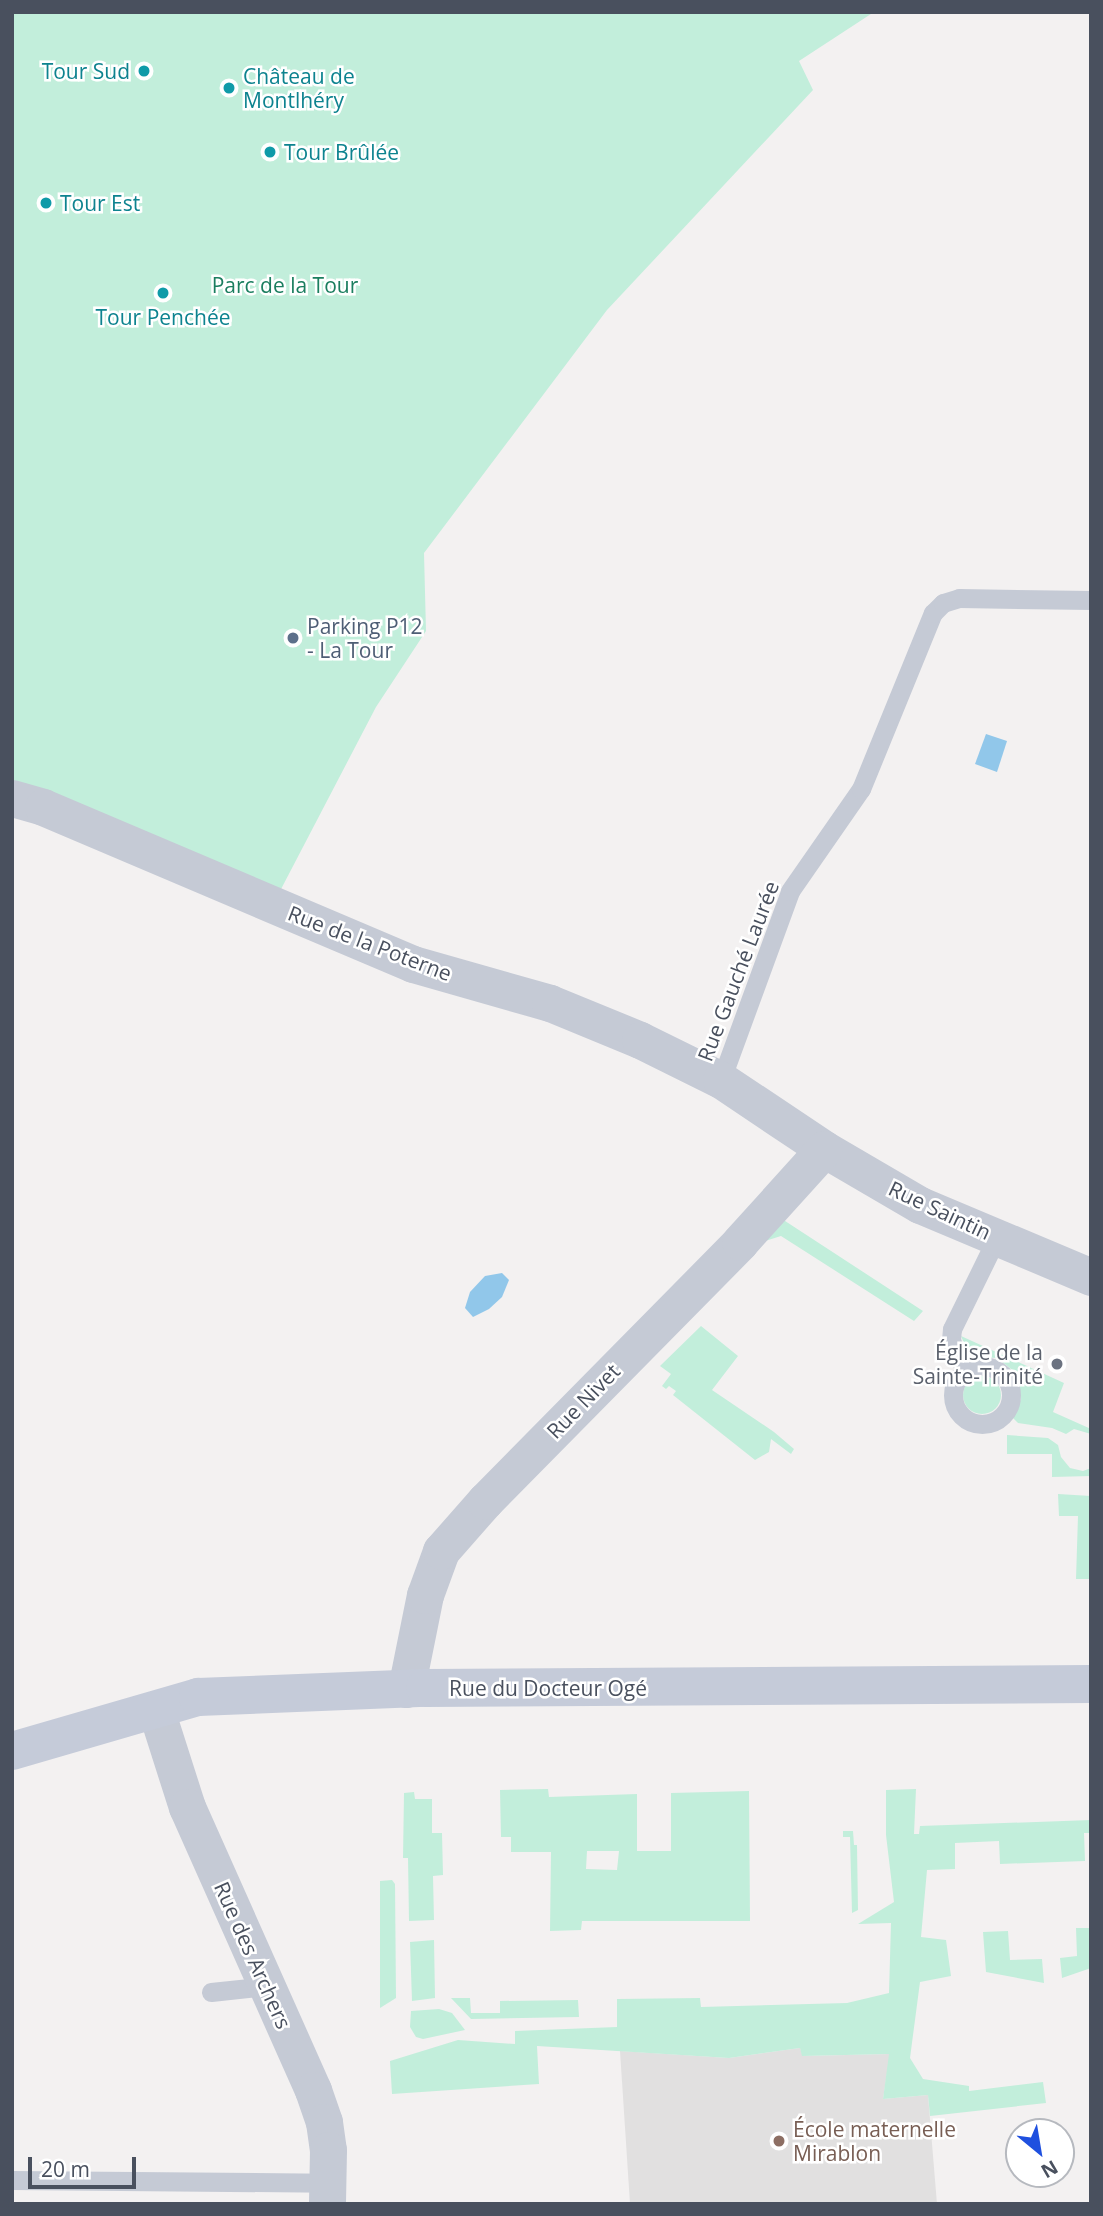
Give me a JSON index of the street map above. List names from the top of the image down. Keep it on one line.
{"streets":{"main road":["Rue du Docteur Ogé"],"street":["Rue de la Poterne","Rue Saintin","Rue Nivet","Rue des Archers"],"lane":["Rue Gauché Laurée"]},"crossings":[["Rue de la Poterne","Rue Gauché Laurée"],["Rue de la Poterne","Rue Saintin"],["Rue de la Poterne","Rue Nivet"],["Rue Saintin","Rue Nivet"],["Rue Nivet","Rue du Docteur Ogé"],["Rue du Docteur Ogé","Rue des Archers"]],"parks":["Parc de la Tour"],"places":["Tour Sud","Château de Montlhéry","Tour Brûlée","Tour Est","Tour Penchée","Parking P12 - La Tour","Église de la Sainte-Trinité","École maternelle Mirablon"],"scale_bar":"20 m","north":"bottom right"}
